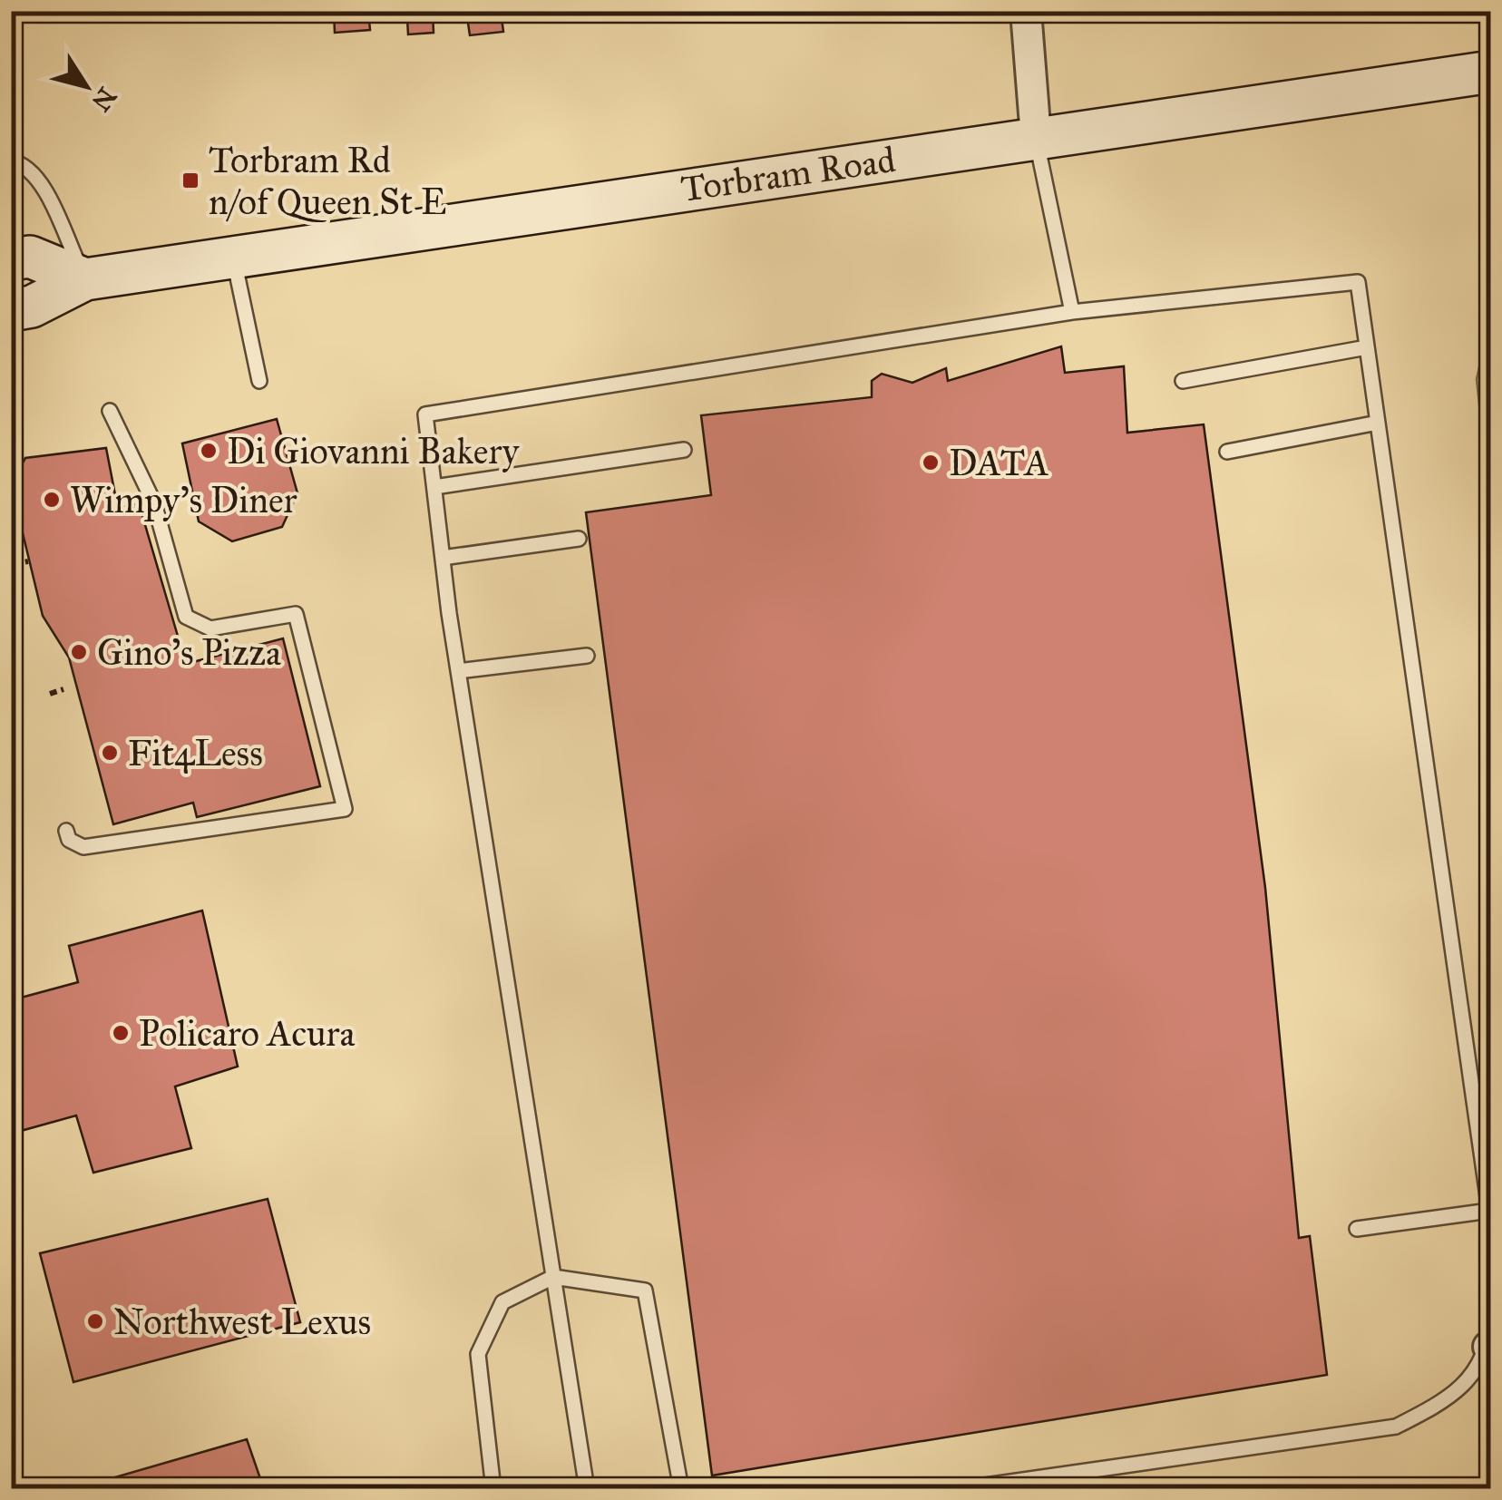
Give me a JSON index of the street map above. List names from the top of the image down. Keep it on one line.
{"streets":{"main road":["Torbram Road"]},"places":{"transit":["Torbram Rd n/of Queen St E"],"other":["Di Giovanni Bakery","DATA","Wimpy's Diner","Gino's Pizza","Fit4Less","Policaro Acura","Northwest Lexus"]},"north":"bottom right"}
